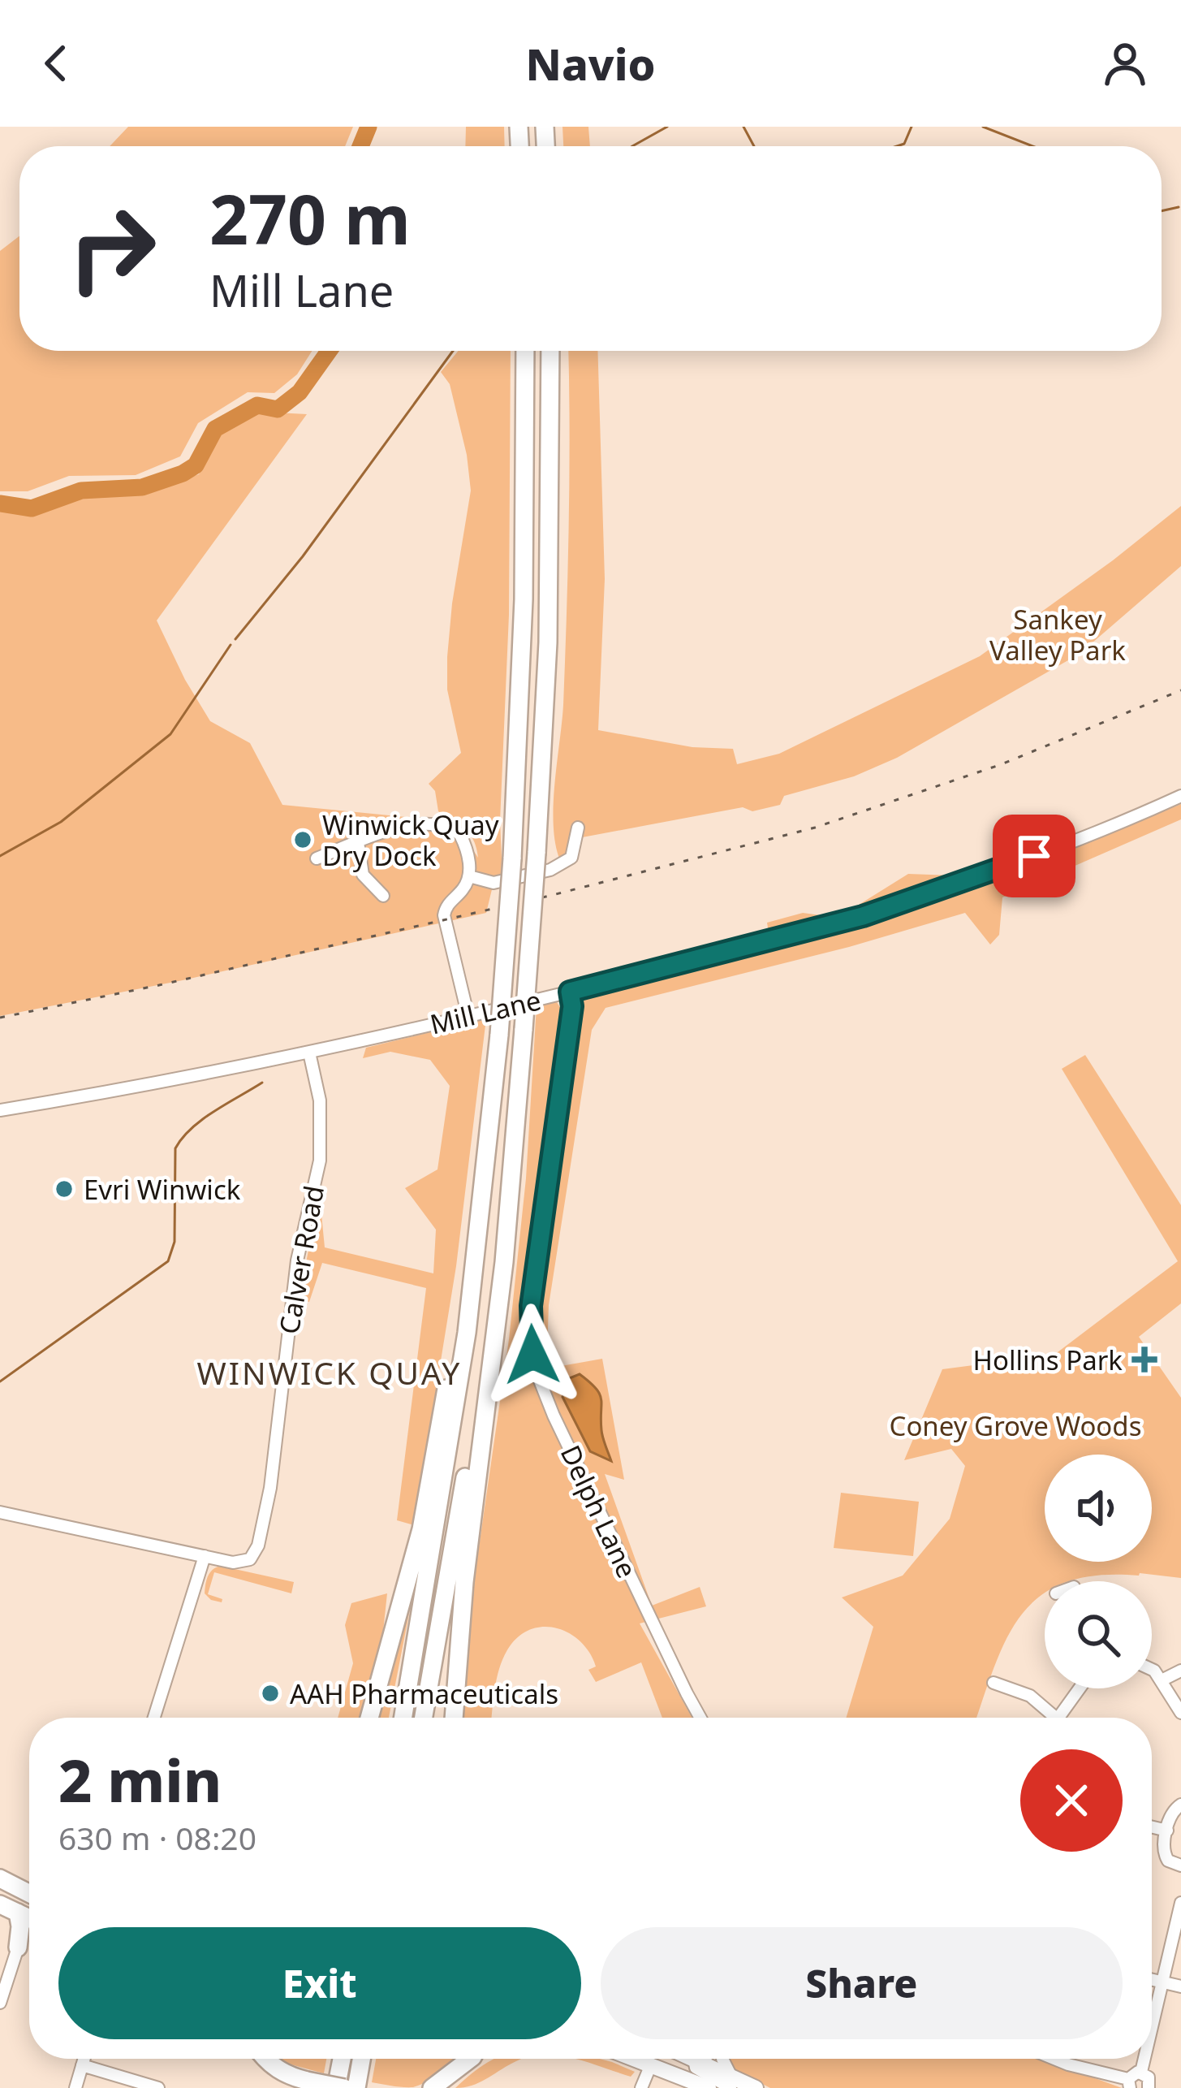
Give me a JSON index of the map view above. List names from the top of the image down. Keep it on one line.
{"streets":{"street":["Mill Lane","Calver Road","Delph Lane"]},"crossings":[["Mill Lane","Calver Road"],["Mill Lane","Delph Lane"]],"districts":["WINWICK QUAY"],"parks":["Sankey Valley Park","Coney Grove Woods"],"places":{"other":["Winwick Quay Dry Dock","Evri Winwick","AAH Pharmaceuticals"],"health":["Hollins Park"]},"page":{"header":"Navio","turn":["270 m","Mill Lane"],"heading":["2 min","630 m · 08:20"],"buttons":["Exit","Share"]}}
